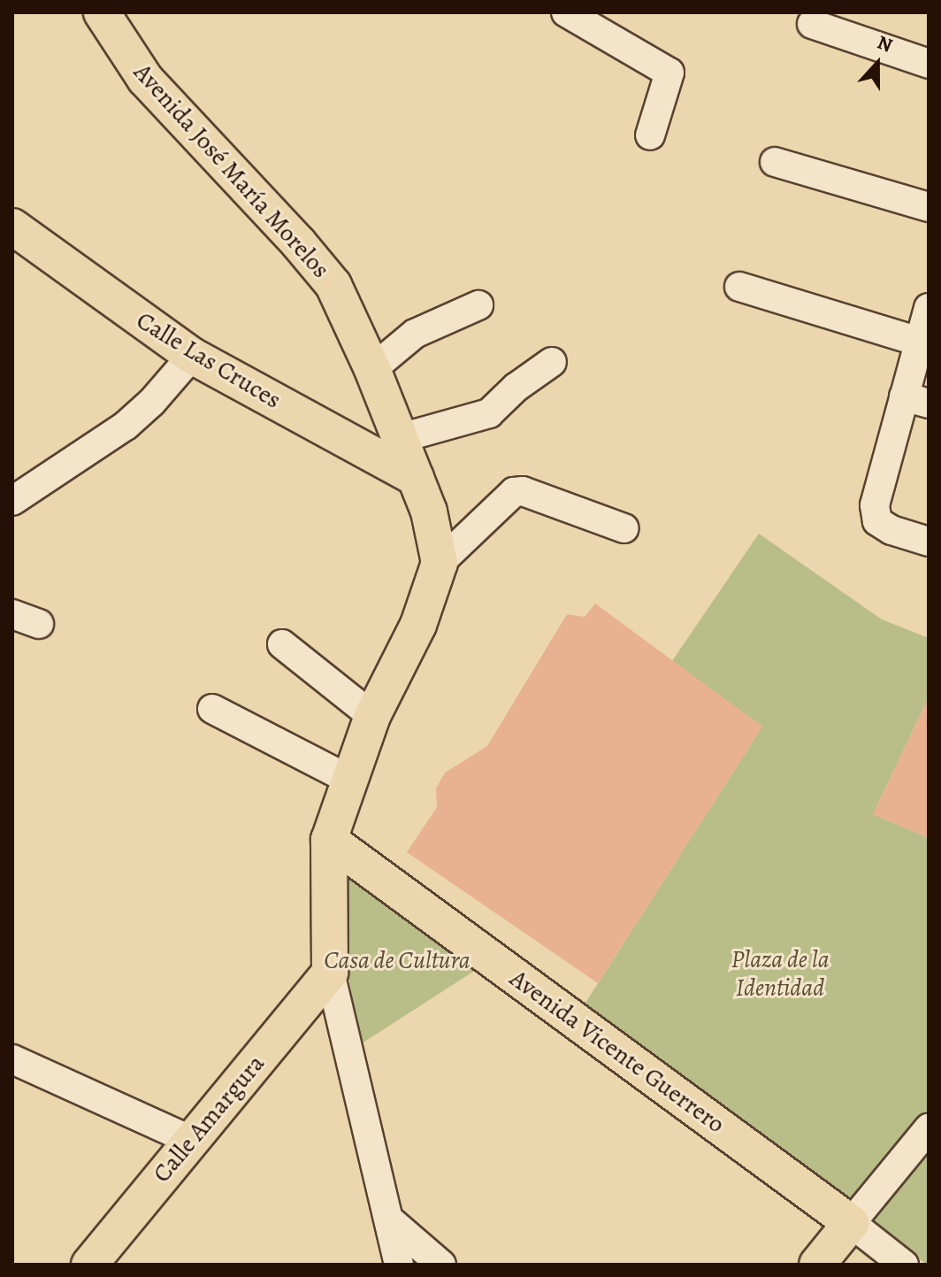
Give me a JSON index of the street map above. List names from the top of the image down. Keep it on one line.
{"streets":{"main road":["Avenida José María Morelos","Calle Las Cruces","Avenida Vicente Guerrero","Calle Amargura"]},"crossings":[["Avenida José María Morelos","Calle Las Cruces"]],"parks":["Plaza de la Identidad","Casa de Cultura"],"north":"top"}
